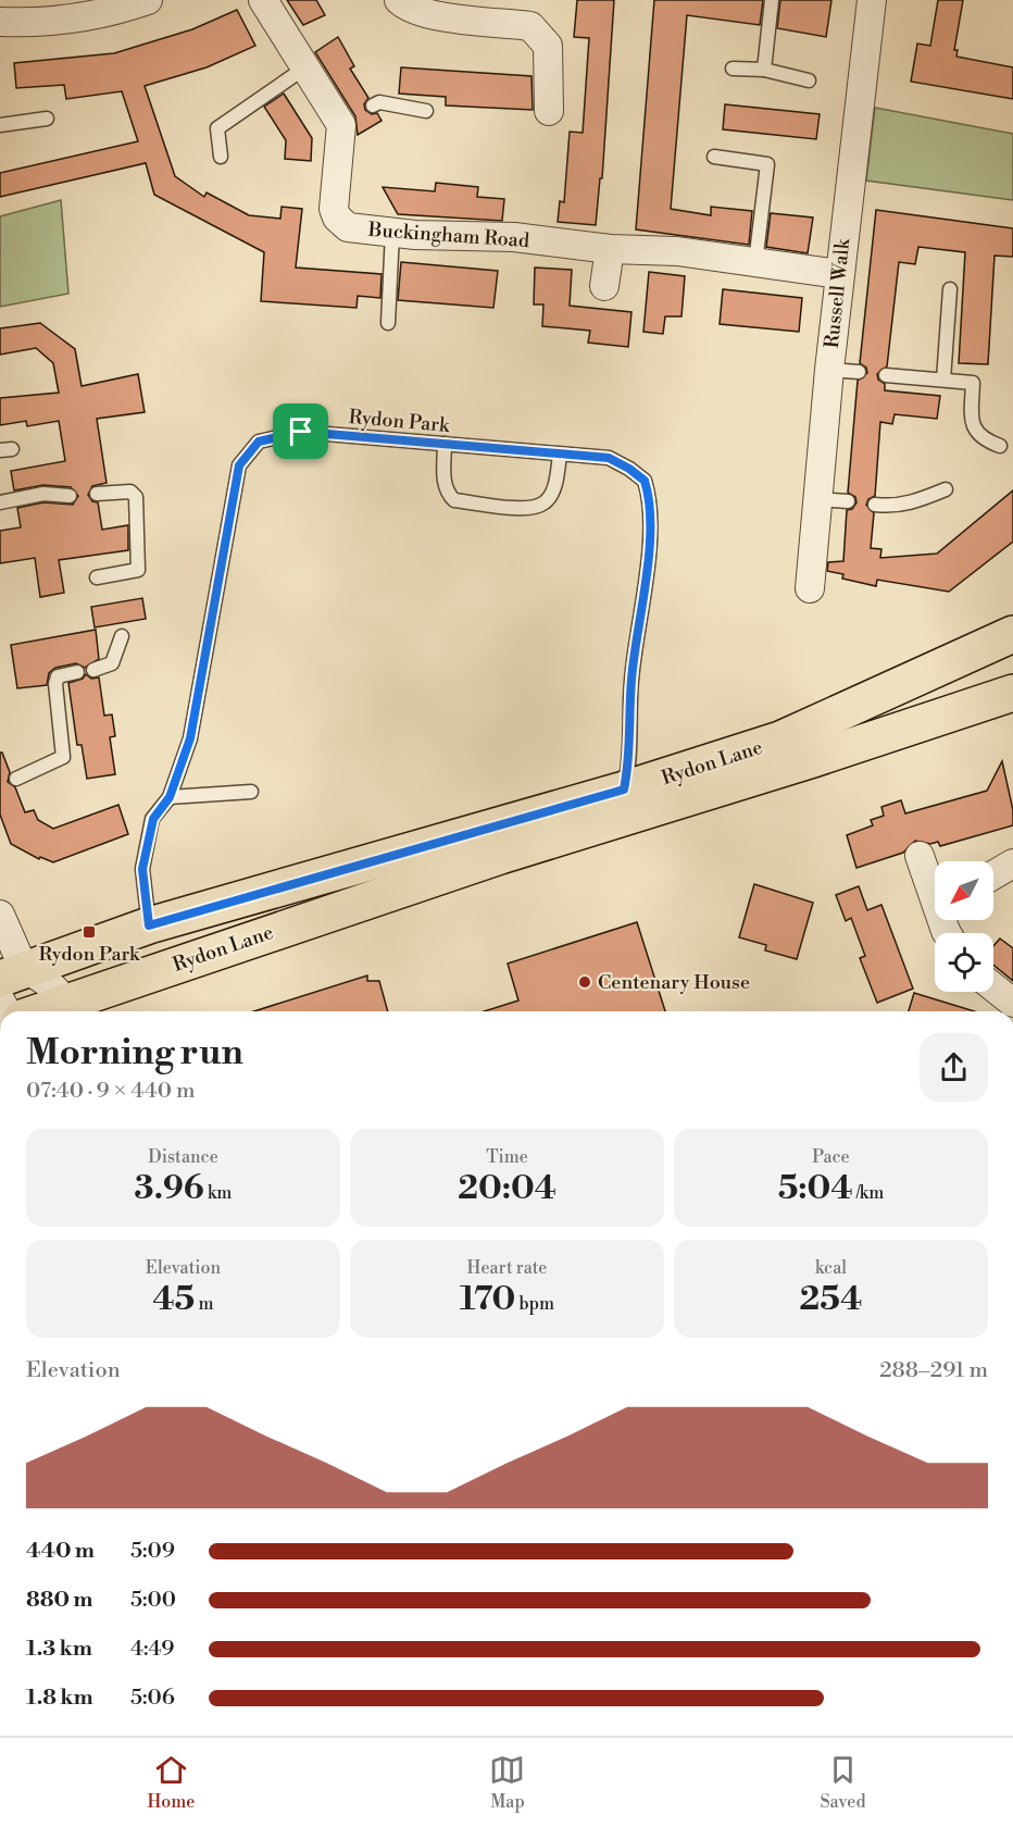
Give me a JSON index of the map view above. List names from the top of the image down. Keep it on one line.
{"streets":{"main road":["Rydon Lane"],"street":["Buckingham Road","Russell Walk"],"lane":["Rydon Park"]},"crossings":[["Buckingham Road","Russell Walk"],["Rydon Park","Rydon Lane"]],"places":{"transit":["Rydon Park"],"other":["Centenary House"]},"north":"bottom left","page":{"heading":["Morning run","07:40 · 9 × 440 m"],"stats":[["Distance","3.96 km"],["Time","20:04"],["Pace","5:04 /km"],["Elevation","45 m"],["Heart rate","170 bpm"],["kcal","254"]],"chart":["Elevation","288–291 m"],"list":[{"name":"440 m","note":"5:09"},{"name":"880 m","note":"5:00"},{"name":"1.3 km","note":"4:49"},{"name":"1.8 km","note":"5:06"}],"tabs":["Home","Map","Saved"]}}
